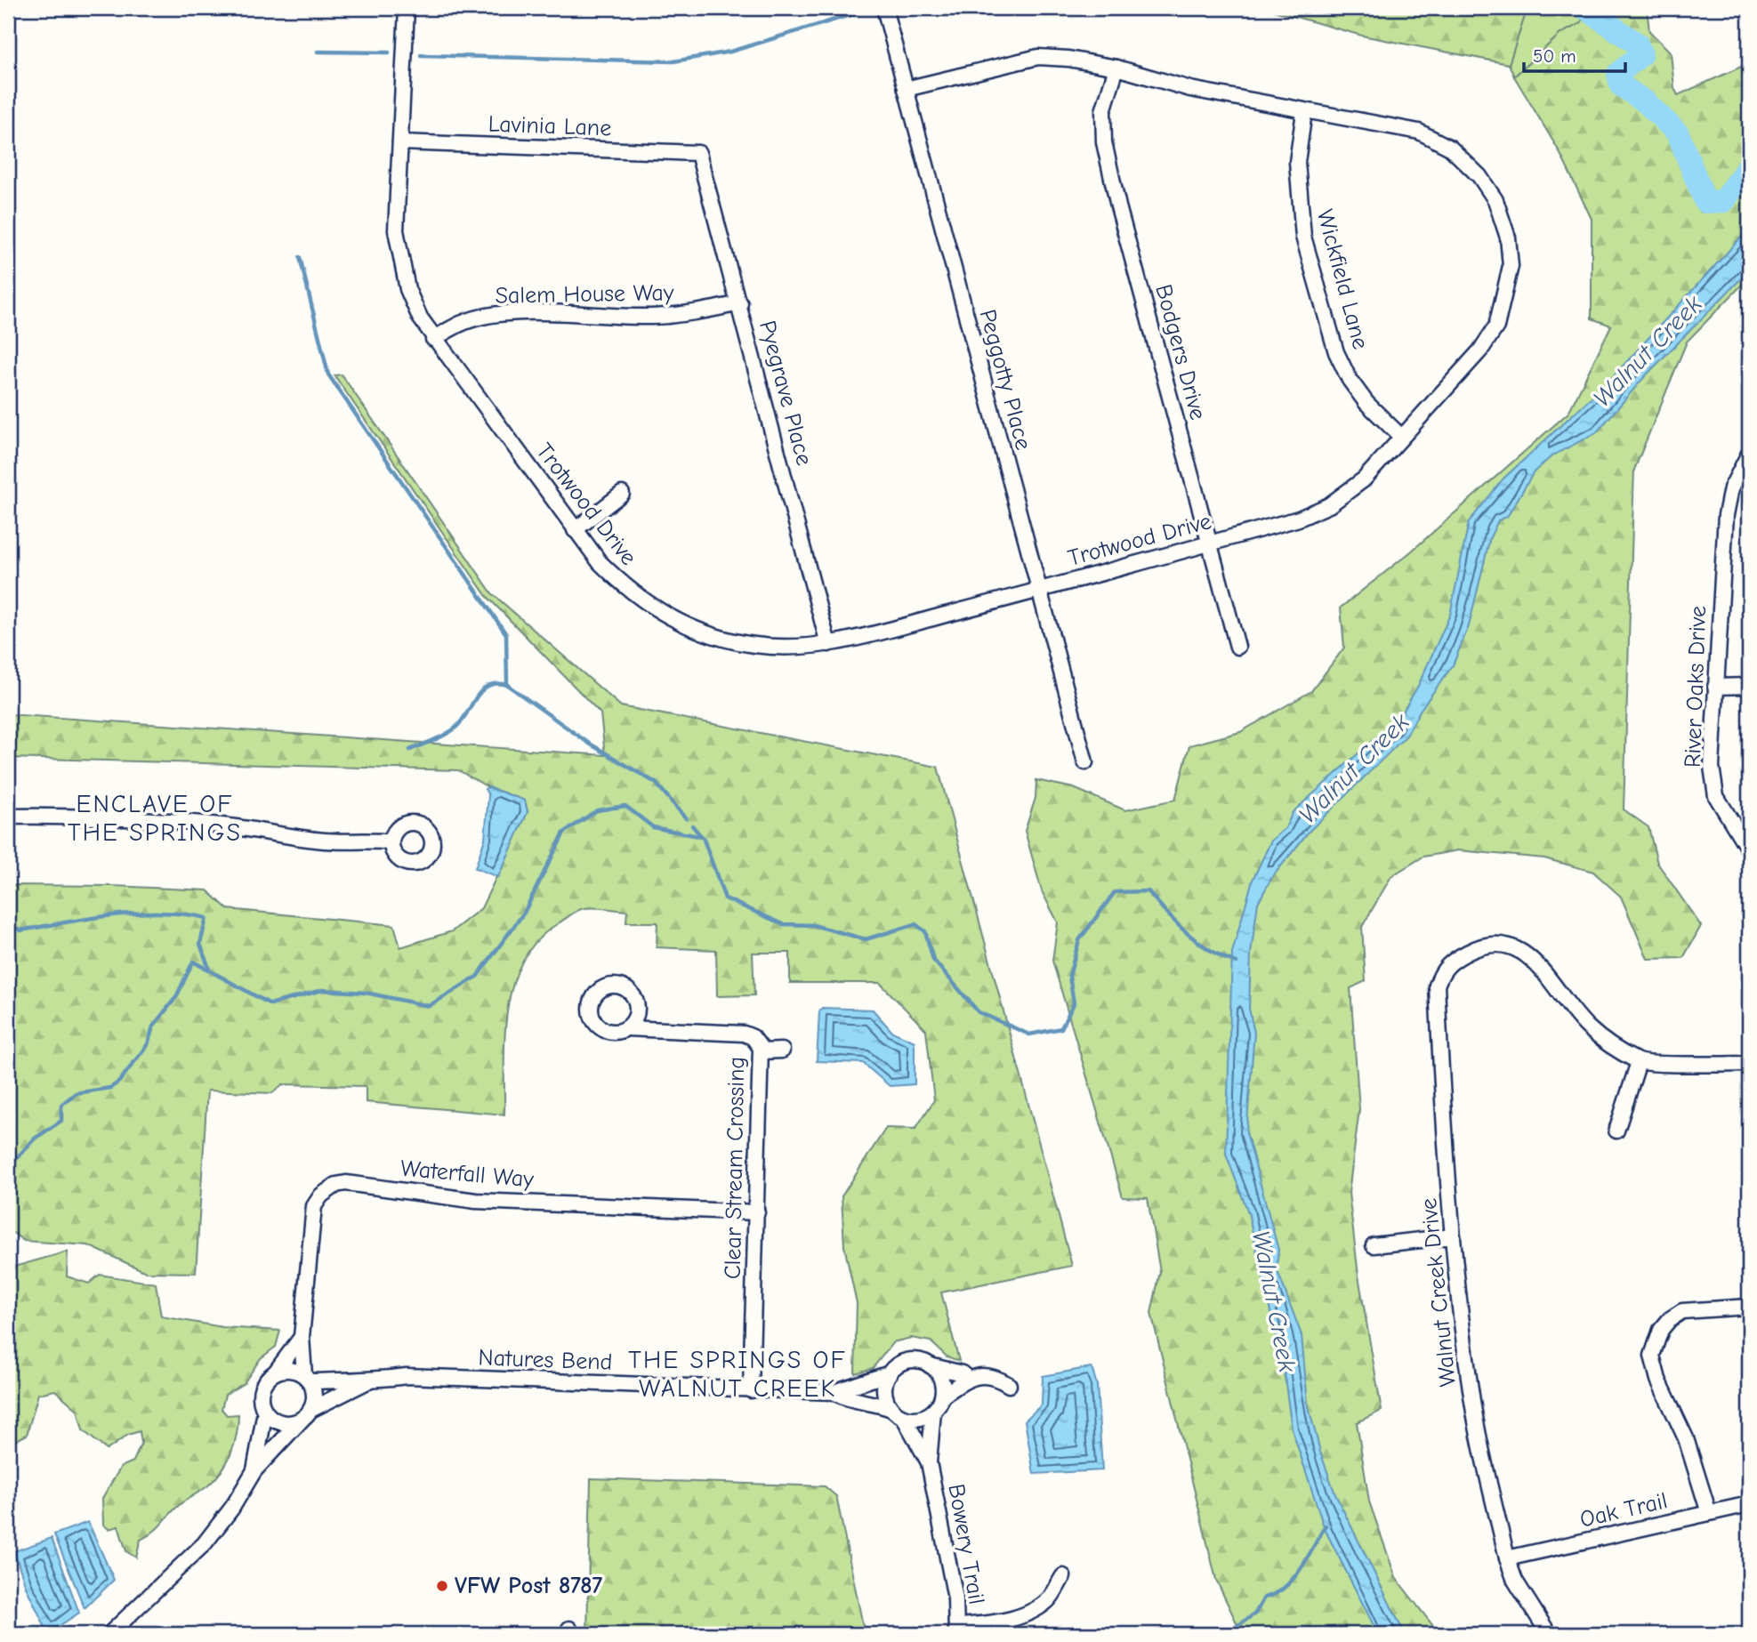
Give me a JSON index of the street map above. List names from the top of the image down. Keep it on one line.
{"streets":{"street":["Lavinia Lane","Wickfield Lane","Salem House Way","Bodgers Drive","Peggotty Place","Pyegrave Place","Trotwood Drive","River Oaks Drive","Clear Stream Crossing","Waterfall Way","Walnut Creek Drive","Natures Bend","Oak Trail","Bowery Trail"]},"crossings":[["Lavinia Lane","Pyegrave Place"],["Lavinia Lane","Trotwood Drive"],["Wickfield Lane","Trotwood Drive"],["Salem House Way","Pyegrave Place"],["Salem House Way","Trotwood Drive"],["Bodgers Drive","Trotwood Drive"],["Peggotty Place","Trotwood Drive"],["Pyegrave Place","Trotwood Drive"],["Clear Stream Crossing","Waterfall Way"],["Clear Stream Crossing","Natures Bend"],["Waterfall Way","Natures Bend"],["Walnut Creek Drive","Oak Trail"],["Natures Bend","Bowery Trail"]],"districts":["ENCLAVE OF THE SPRINGS","THE SPRINGS OF WALNUT CREEK"],"water":["Walnut Creek"],"places":["VFW Post 8787"],"scale_bar":"50 m"}
